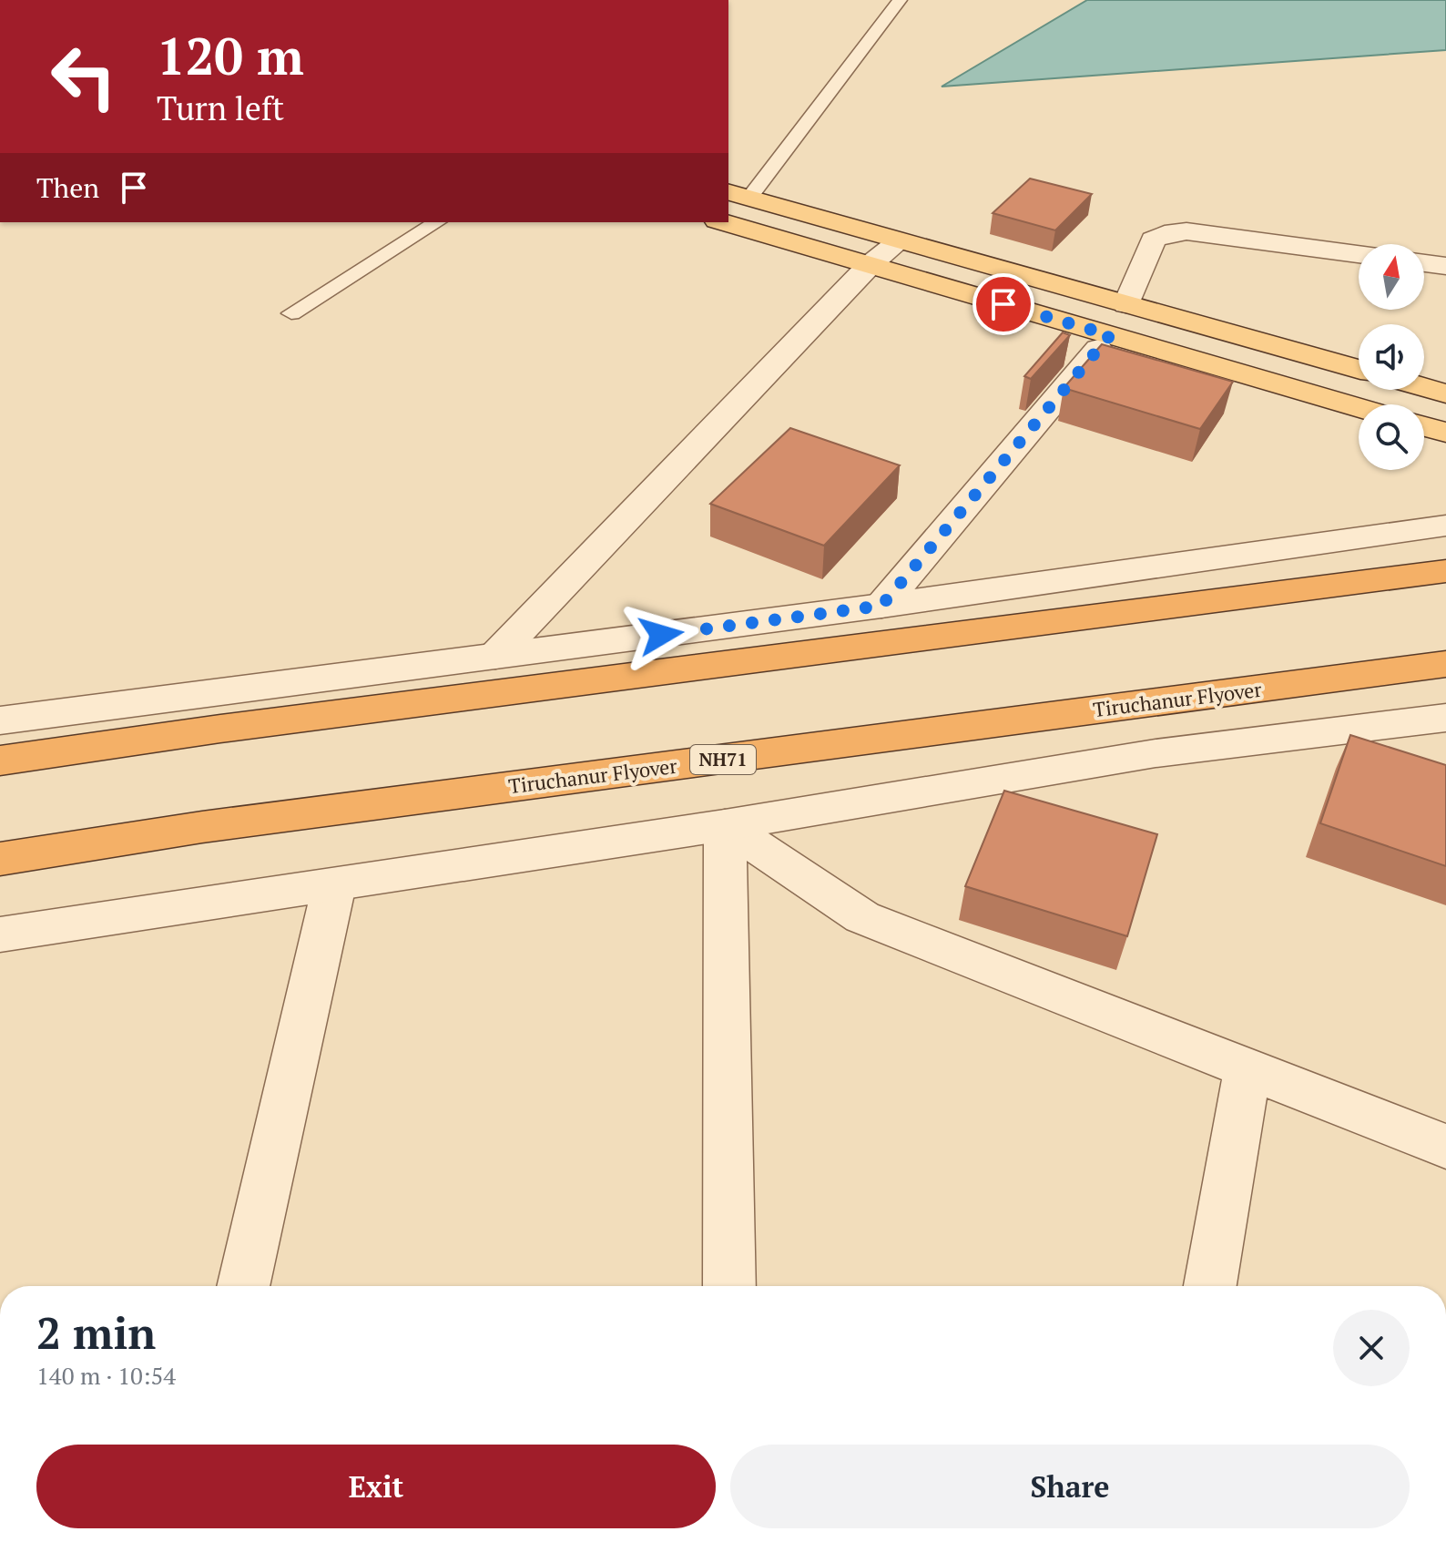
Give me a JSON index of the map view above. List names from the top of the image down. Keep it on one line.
{"streets":{"highway":["Tiruchanur Flyover","NH71"]},"north":"top","page":{"turn":["120 m","Turn left"],"then":"Then","heading":["2 min","140 m · 10:54"],"buttons":["Exit","Share"]}}
